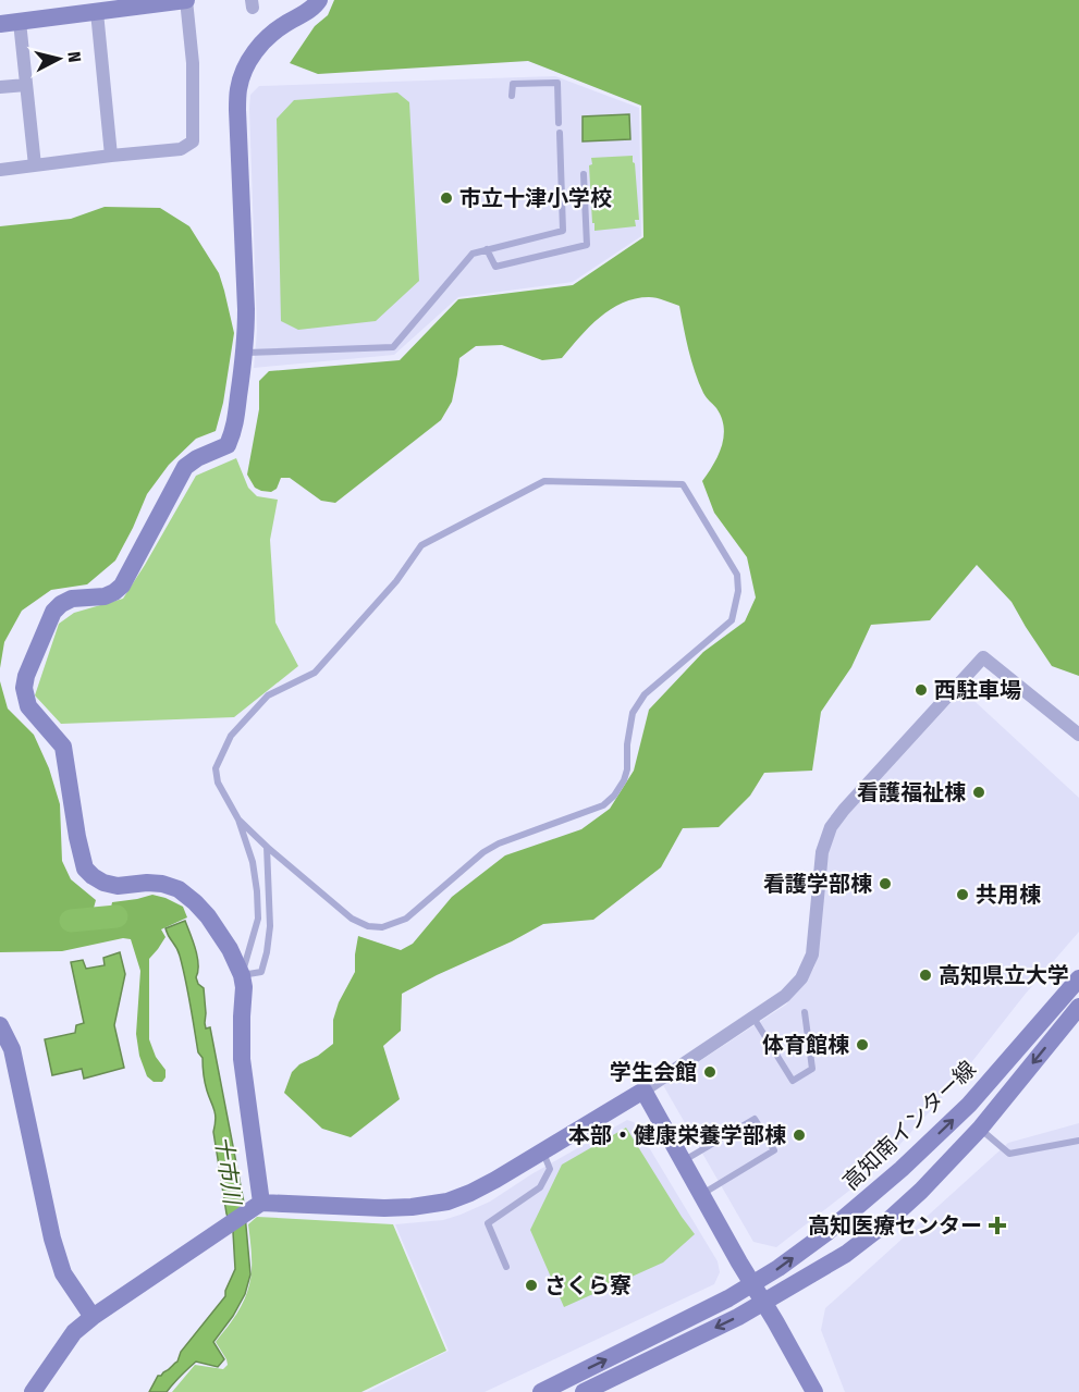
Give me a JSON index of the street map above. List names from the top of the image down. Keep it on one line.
{"streets":{"street":["高知南インター線"]},"water":["十市川"],"places":{"other":["市立十津小学校","西駐車場","看護福祉棟","看護学部棟","共用棟","高知県立大学","体育館棟","学生会館","本部・健康栄養学部棟","さくら寮"],"health":["高知医療センター"]},"north":"right"}
